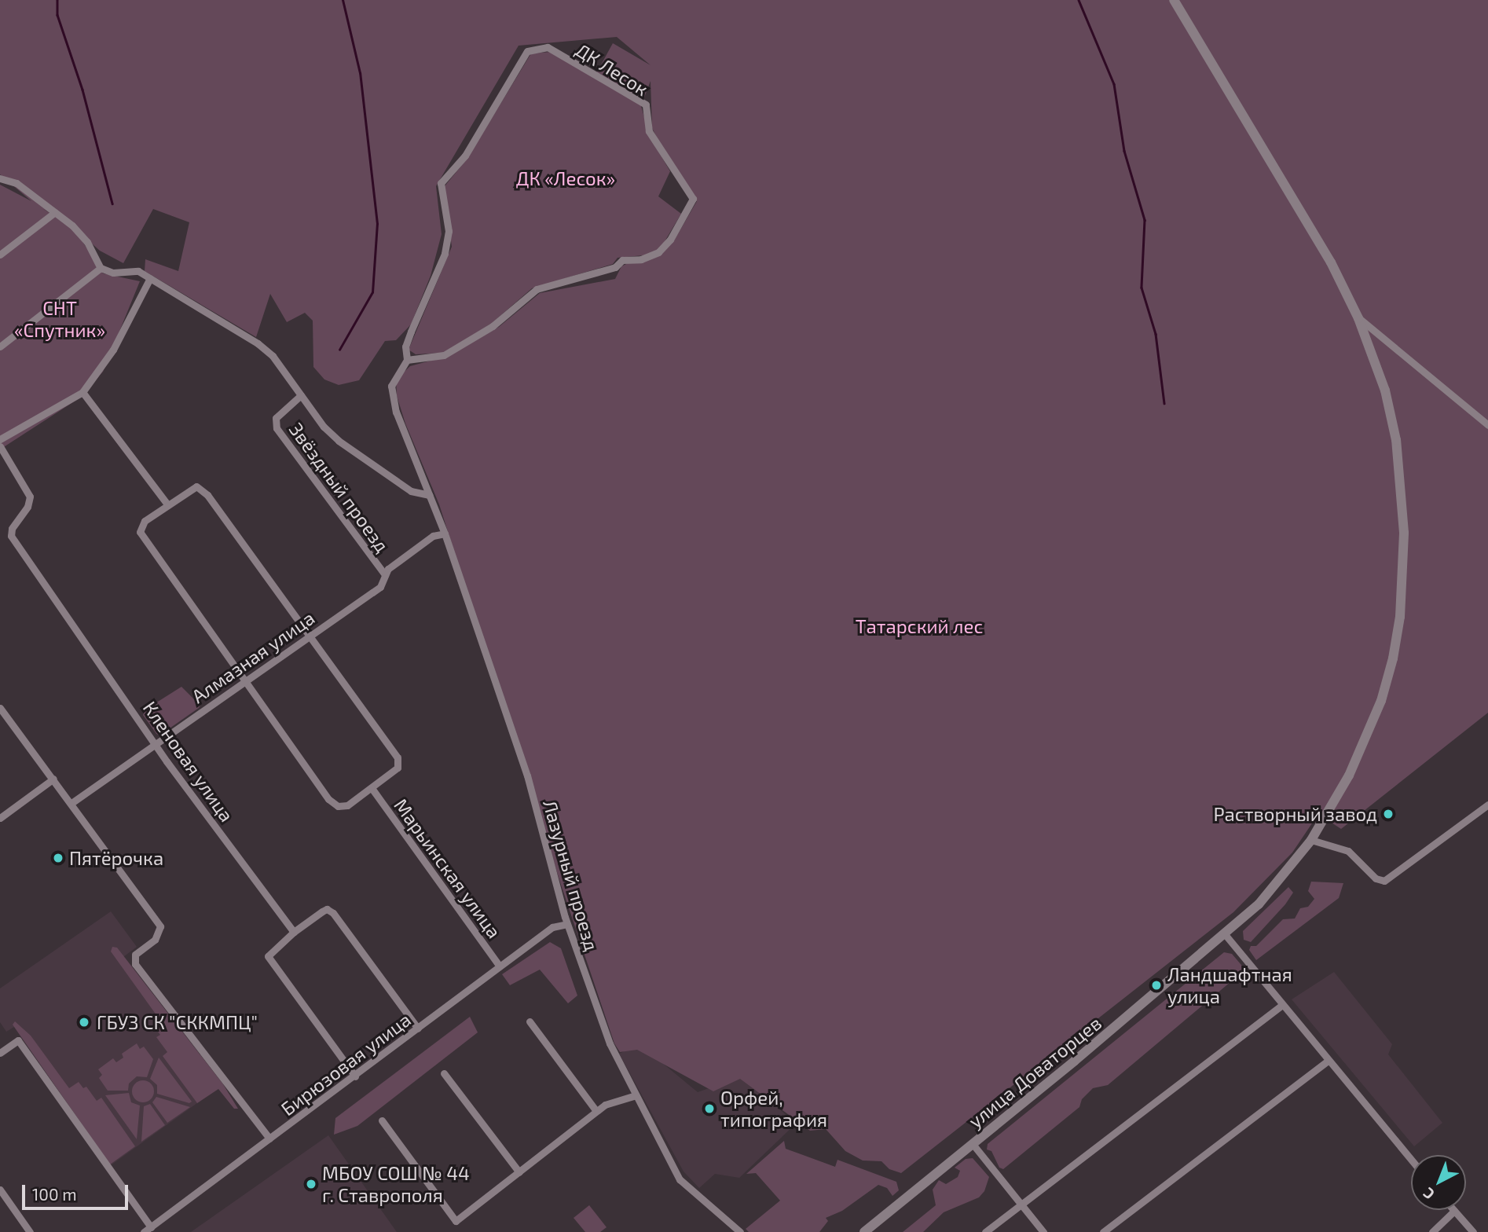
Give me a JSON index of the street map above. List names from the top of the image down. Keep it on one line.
{"streets":{"main road":["улица Доваторцев"],"street":["ДК Лесок","Звёздный проезд","Алмазная улица","Кленовая улица","Марьинская улица","Лазурный проезд","Бирюзовая улица"]},"crossings":[["ДК Лесок","Звёздный проезд"],["ДК Лесок","Лазурный проезд"],["Звёздный проезд","Алмазная улица"],["Звёздный проезд","Лазурный проезд"],["Алмазная улица","Кленовая улица"],["Алмазная улица","Марьинская улица"],["Алмазная улица","Лазурный проезд"],["Марьинская улица","Бирюзовая улица"],["Лазурный проезд","Бирюзовая улица"]],"parks":["ДК «Лесок»","СНТ «Спутник»","Татарский лес"],"places":["Растворный завод","Пятёрочка","Ландшафтная улица","ГБУЗ СК \"СККМПЦ\"","Орфей, типография","МБОУ СОШ № 44 г. Ставрополя"],"scale_bar":"100 m","north":"bottom left"}
